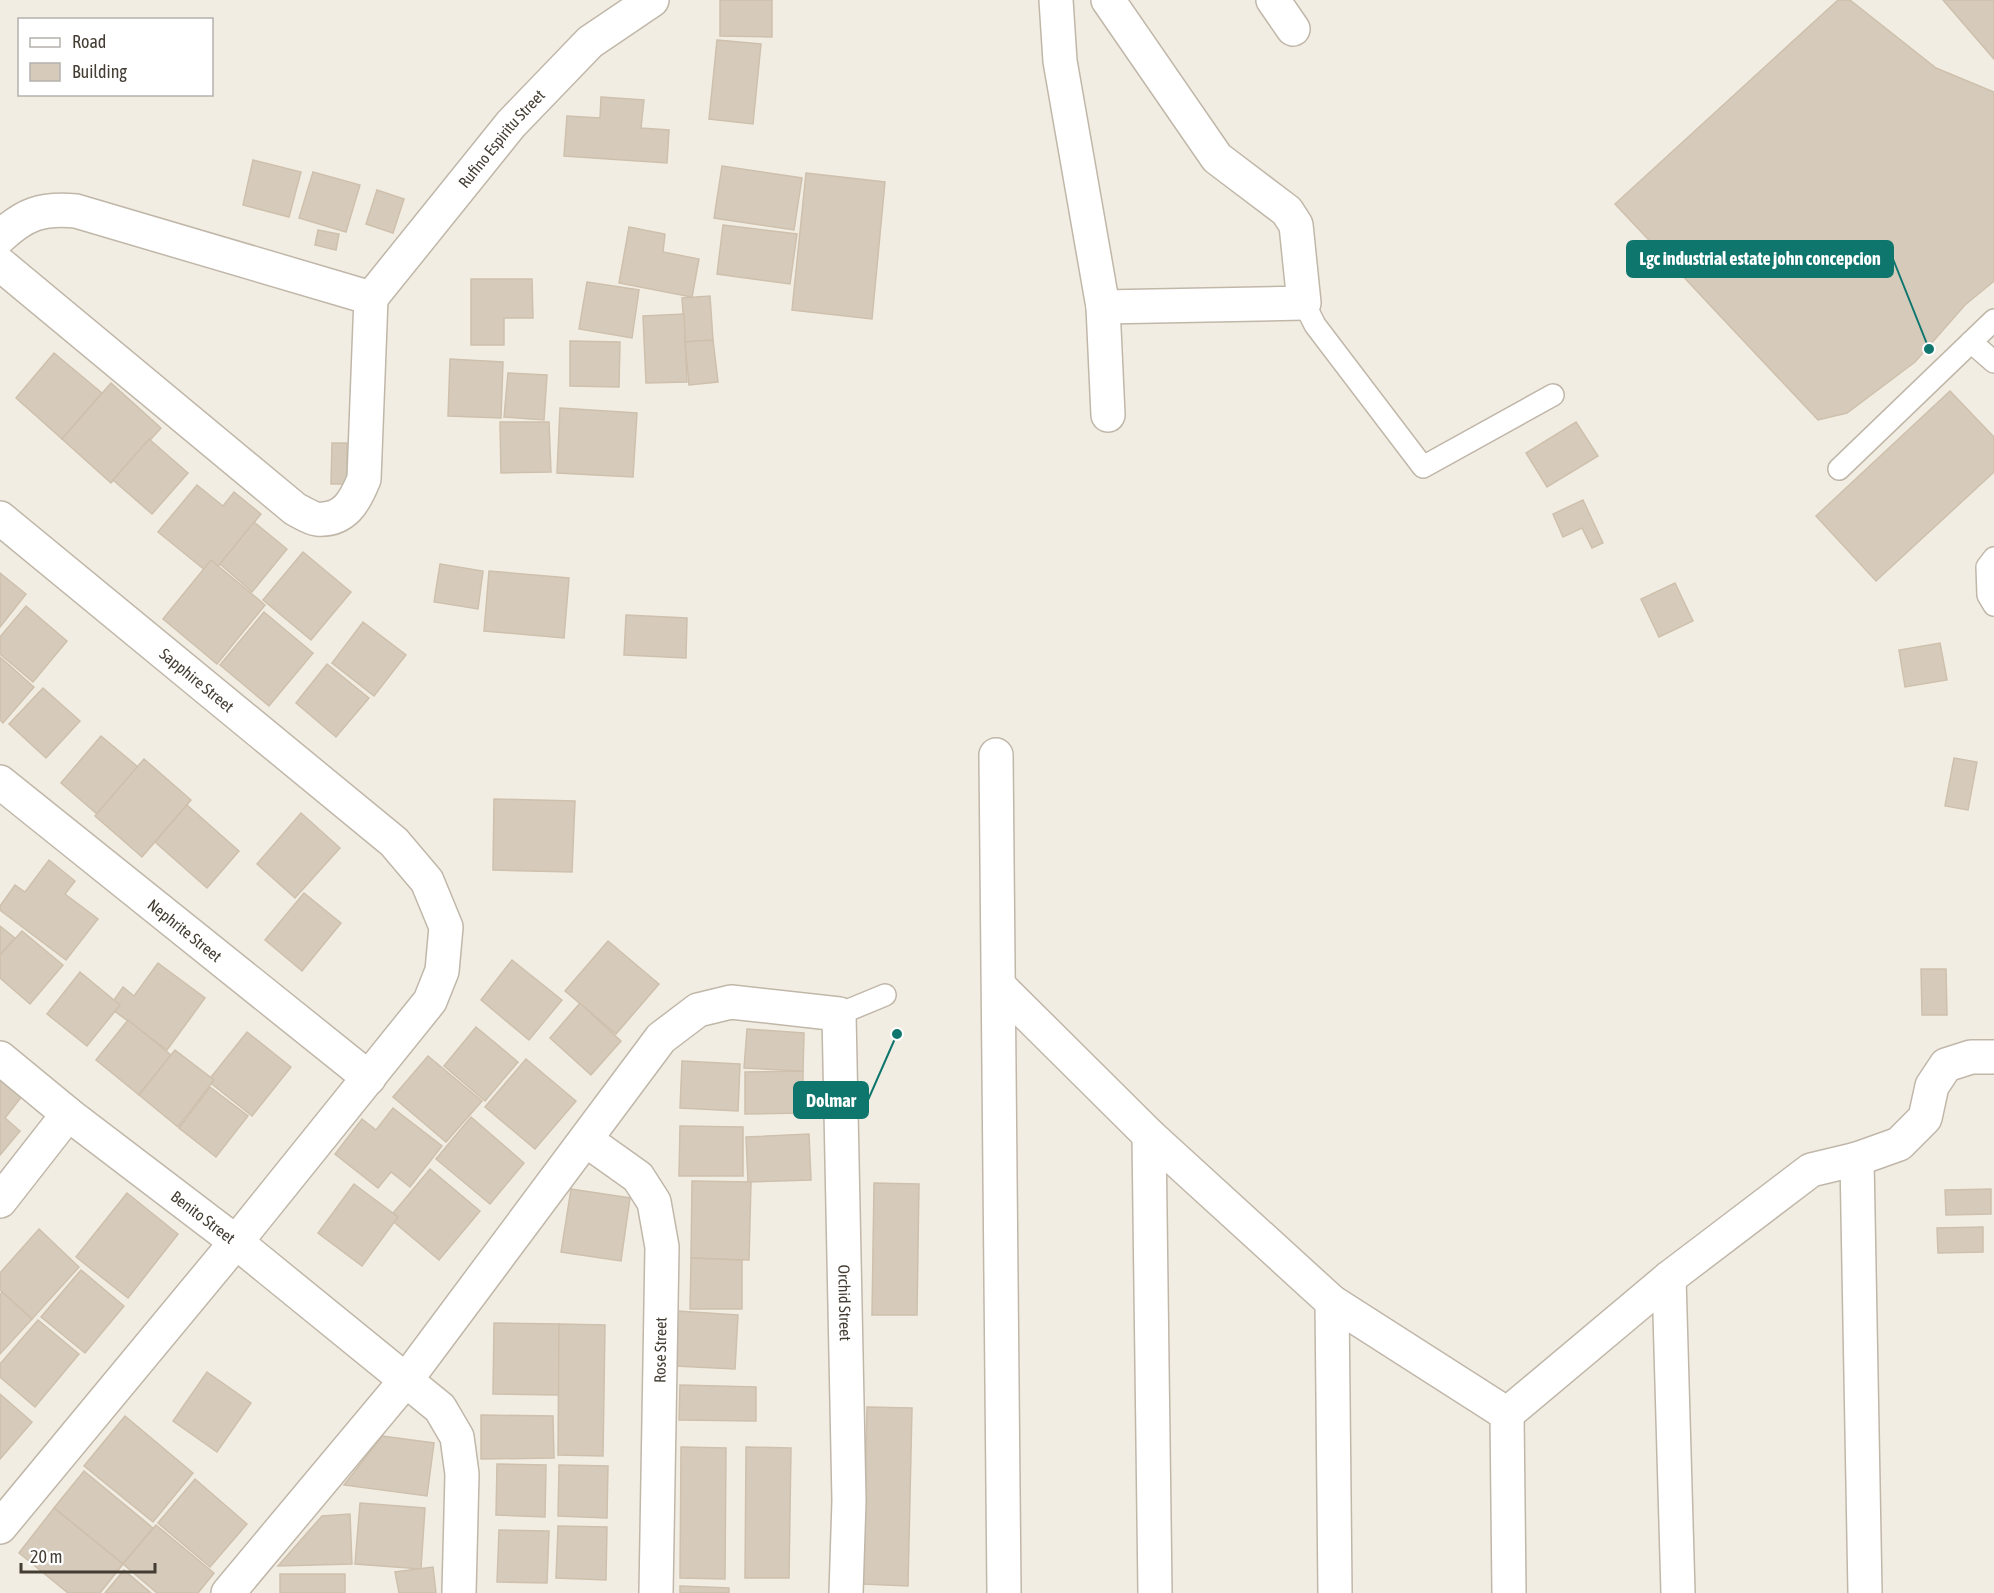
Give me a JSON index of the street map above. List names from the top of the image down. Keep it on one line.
{"streets":{"street":["Rufino Espiritu Street","Sapphire Street","Nephrite Street","Benito Street","Orchid Street","Rose Street"]},"crossings":[["Sapphire Street","Nephrite Street"],["Sapphire Street","Benito Street"]],"places":["Lgc industrial estate john concepcion","Dolmar"],"legend":["Road","Building"],"scale_bar":"20 m"}
